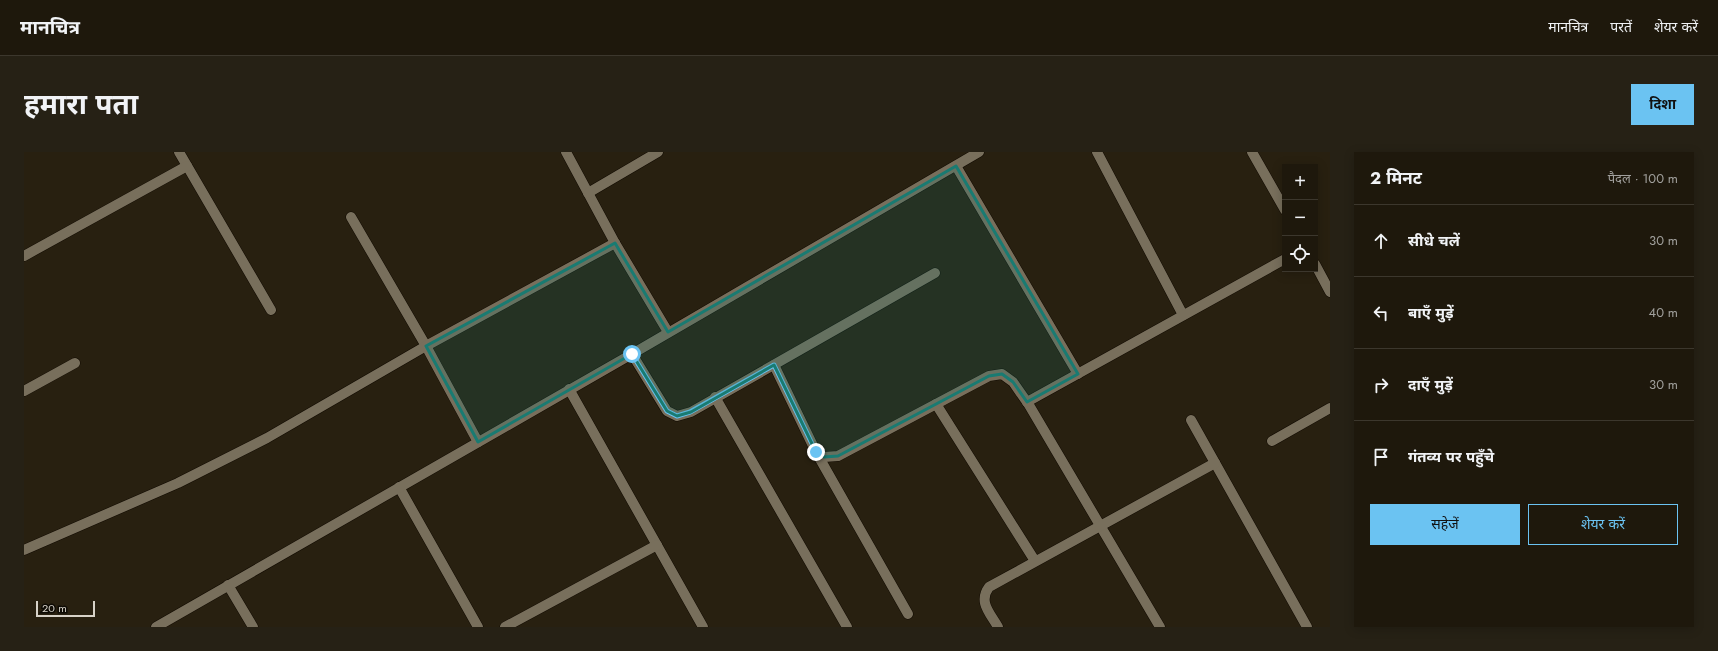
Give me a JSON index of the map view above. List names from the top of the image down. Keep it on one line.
{"scale_bar":"20 m","page":{"header":"मानचित्र","nav":["मानचित्र","परतें","शेयर करें"],"title":"हमारा पता","buttons":["दिशा",["सहेजें","शेयर करें"]],"heading":["2 मिनट","पैदल · 100 m"],"map_buttons":["+","−"],"list":[["सीधे चलें","30 m"],["बाएँ मुड़ें","40 m"],["दाएँ मुड़ें","30 m"],"गंतव्य पर पहुँचे"],"scale":"20 m"}}
